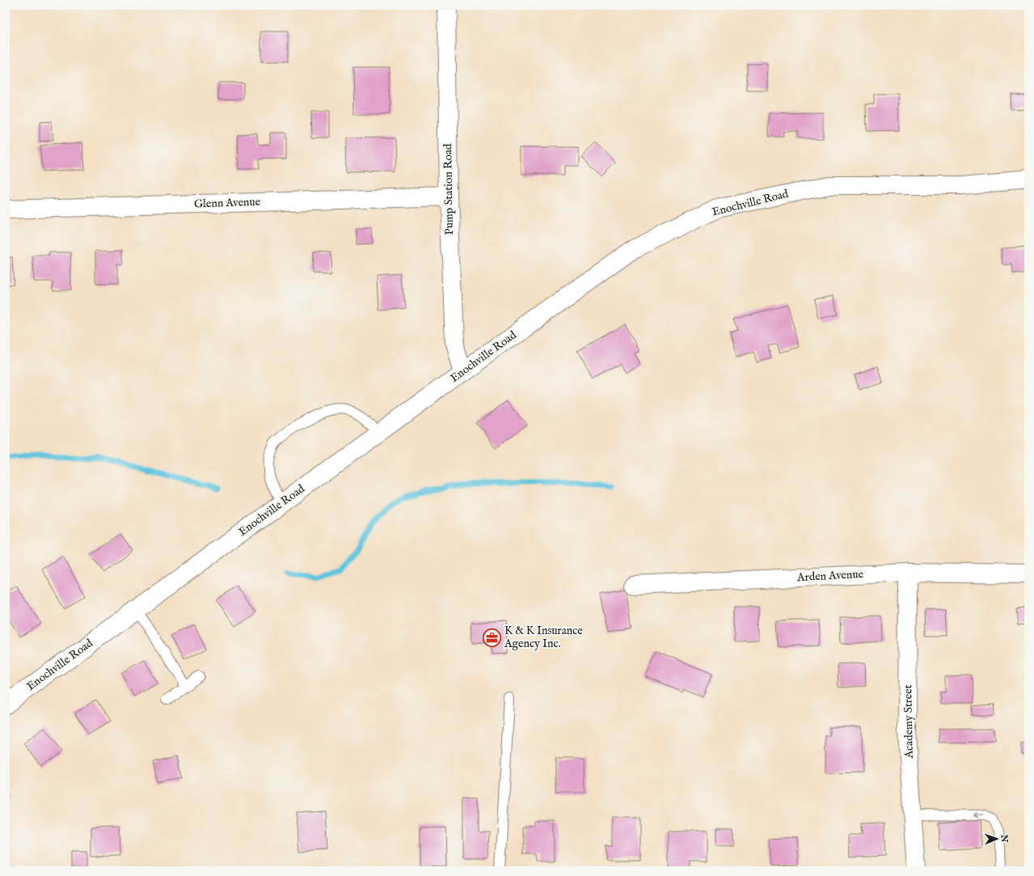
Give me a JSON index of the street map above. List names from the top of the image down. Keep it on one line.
{"streets":{"street":["Pump Station Road","Glenn Avenue","Enochville Road","Arden Avenue","Academy Street"]},"crossings":[["Pump Station Road","Glenn Avenue"],["Pump Station Road","Enochville Road"],["Arden Avenue","Academy Street"]],"places":{"office":["K & K Insurance Agency Inc."]},"north":"right"}
